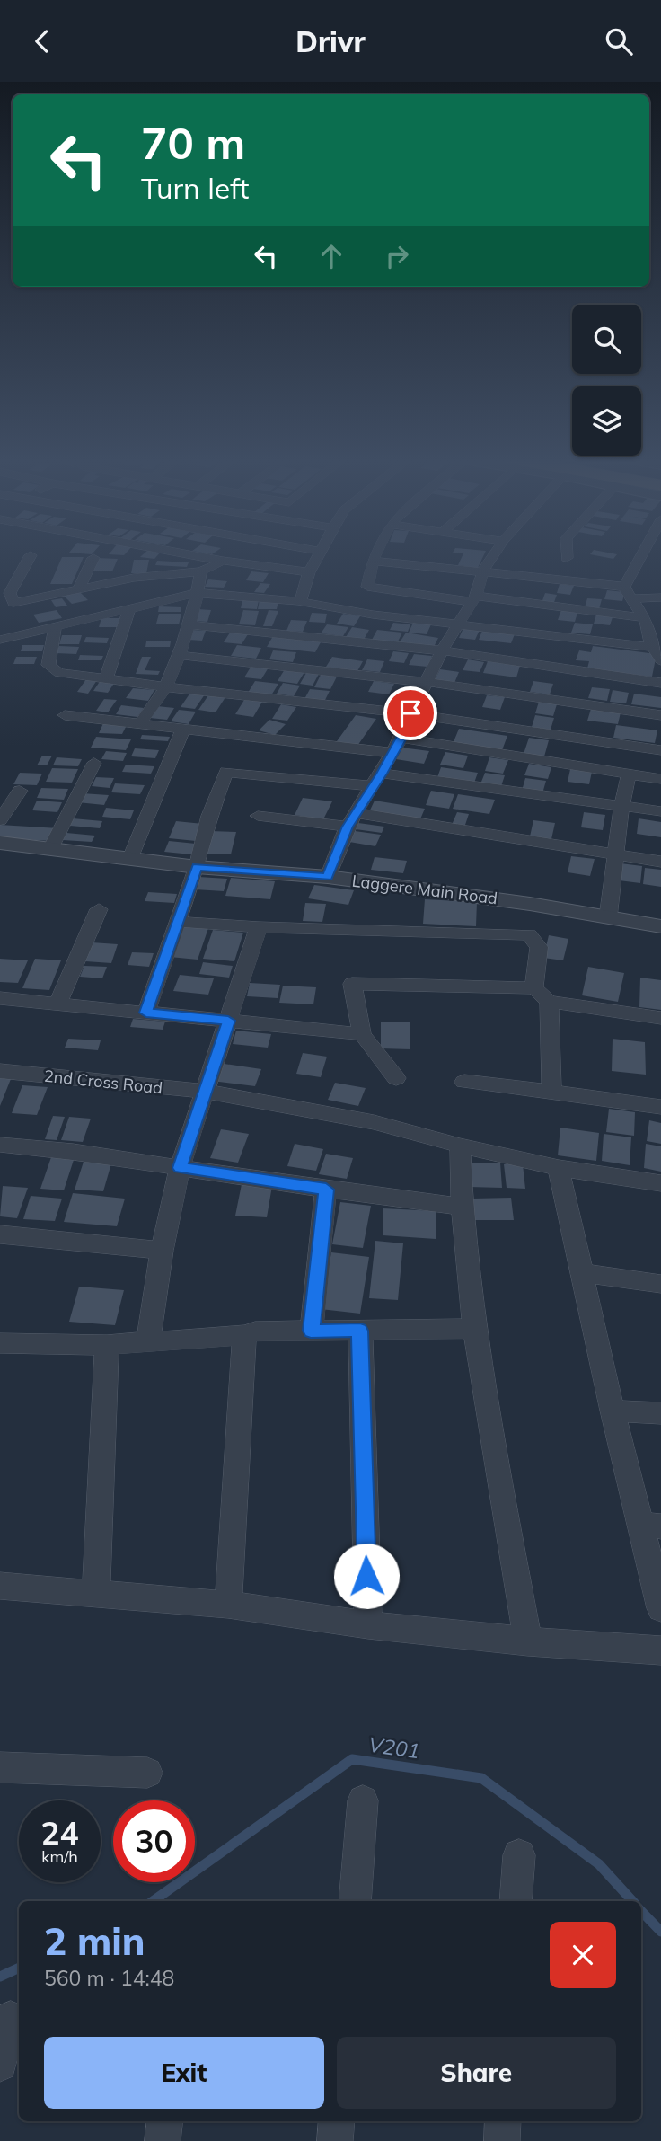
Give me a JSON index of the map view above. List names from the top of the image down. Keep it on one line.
{"streets":{"street":["Laggere Main Road","2nd Cross Road"]},"water":["V201"],"page":{"header":"Drivr","turn":["70 m","Turn left"],"speed":"24 km/h","limit":"30","heading":["2 min","560 m · 14:48"],"buttons":["Exit","Share"]}}
